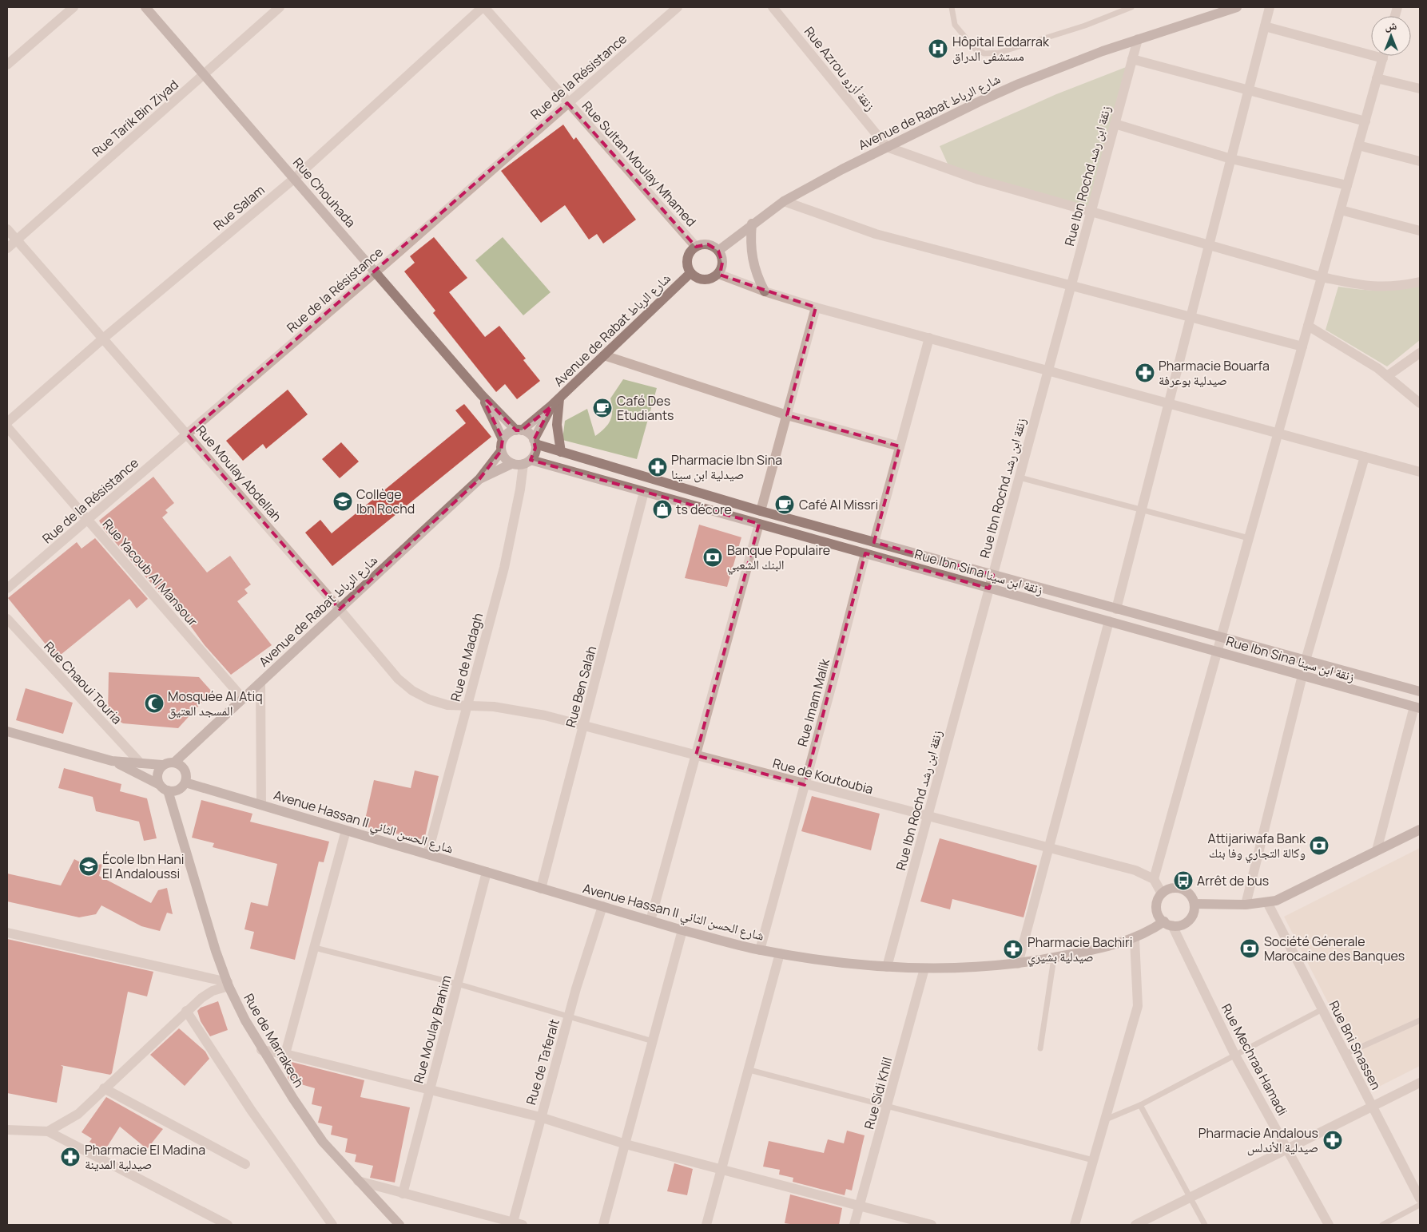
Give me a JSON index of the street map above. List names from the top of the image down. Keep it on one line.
{"streets":{"street":["Rue Azrou زنقة أزرو","Rue de la Résistance","Avenue de Rabat شارع الرباط","Rue Tarik Bin Ziyad","Rue Sultan Moulay Mhamed","Rue Ibn Rochd زنقة ابن رشد","Rue Chouhada","Rue Salam","Rue Moulay Abdellah","Rue Ibn Sina زنقة ابن سينا","Rue Yacoub Al Mansour","Rue de Madagh","Rue Chaoui Touria","Rue Ben Salah","Rue Imam Malik","Rue de Koutoubia","Avenue Hassan II شارع الحسن الثاني","Rue Moulay Brahim","Rue de Marrakech","Rue Bni Snassen","Rue Mechraa Hamadi","Rue de Taferalt","Rue Sidi Khlil"]},"crossings":[["Rue Azrou زنقة أزرو","Avenue de Rabat شارع الرباط"],["Rue de la Résistance","Rue Sultan Moulay Mhamed"],["Rue de la Résistance","Rue Chouhada"],["Rue de la Résistance","Rue Moulay Abdellah"],["Rue de la Résistance","Rue Yacoub Al Mansour"],["Avenue de Rabat شارع الرباط","Rue Sultan Moulay Mhamed"],["Avenue de Rabat شارع الرباط","Rue Ibn Rochd زنقة ابن رشد"],["Avenue de Rabat شارع الرباط","Rue Chouhada"],["Avenue de Rabat شارع الرباط","Rue Moulay Abdellah"],["Avenue de Rabat شارع الرباط","Rue Ibn Sina زنقة ابن سينا"],["Avenue de Rabat شارع الرباط","Rue Yacoub Al Mansour"],["Avenue de Rabat شارع الرباط","Rue de Madagh"],["Avenue de Rabat شارع الرباط","Avenue Hassan II شارع الحسن الثاني"],["Avenue de Rabat شارع الرباط","Rue de Marrakech"],["Rue Tarik Bin Ziyad","Rue Chouhada"],["Rue Tarik Bin Ziyad","Rue Moulay Abdellah"],["Rue Sultan Moulay Mhamed","Rue Salam"],["Rue Ibn Rochd زنقة ابن رشد","Rue Ibn Sina زنقة ابن سينا"],["Rue Ibn Rochd زنقة ابن رشد","Rue de Koutoubia"],["Rue Ibn Rochd زنقة ابن رشد","Avenue Hassan II شارع الحسن الثاني"],["Rue Chouhada","Rue Salam"],["Rue Chouhada","Rue Ibn Sina زنقة ابن سينا"],["Rue Chouhada","Rue de Madagh"],["Rue Salam","Rue Moulay Abdellah"],["Rue Moulay Abdellah","Rue de Madagh"],["Rue Moulay Abdellah","Rue de Koutoubia"],["Rue Ibn Sina زنقة ابن سينا","Rue de Madagh"],["Rue Ibn Sina زنقة ابن سينا","Rue Ben Salah"],["Rue Ibn Sina زنقة ابن سينا","Rue Imam Malik"],["Rue de Madagh","Rue de Koutoubia"],["Rue de Madagh","Avenue Hassan II شارع الحسن الثاني"],["Rue Ben Salah","Rue de Koutoubia"],["Rue Ben Salah","Avenue Hassan II شارع الحسن الثاني"],["Rue Imam Malik","Rue de Koutoubia"],["Rue Imam Malik","Avenue Hassan II شارع الحسن الثاني"],["Avenue Hassan II شارع الحسن الثاني","Rue Moulay Brahim"],["Avenue Hassan II شارع الحسن الثاني","Rue de Marrakech"],["Avenue Hassan II شارع الحسن الثاني","Rue Mechraa Hamadi"],["Avenue Hassan II شارع الحسن الثاني","Rue de Taferalt"],["Avenue Hassan II شارع الحسن الثاني","Rue Sidi Khlil"]],"places":{"hospital":["Hôpital Eddarrak مستشفى الدراق"],"pharmacy":["Pharmacie Bouarfa صيدلية بوعرفة","Pharmacie Ibn Sina صيدلية ابن سينا","Pharmacie Bachiri صيدلية بشيري","Pharmacie Andalous صيدلية الأندلس","Pharmacie El Madina صيدلية المدينة"],"cafe":["Café Des Etudiants","Café Al Missri"],"school or university":["Collège Ibn Rochd","École Ibn Hani El Andaloussi"],"shop":["ts décore"],"bank":["Banque Populaire البنك الشعبي","Attijariwafa Bank وكالة التجاري وفا بنك","Société Génerale Marocaine des Banques"],"mosque":["Mosquée Al Atiq المسجد العتيق"],"bus stop":["Arrêt de bus"]},"north":"top"}
